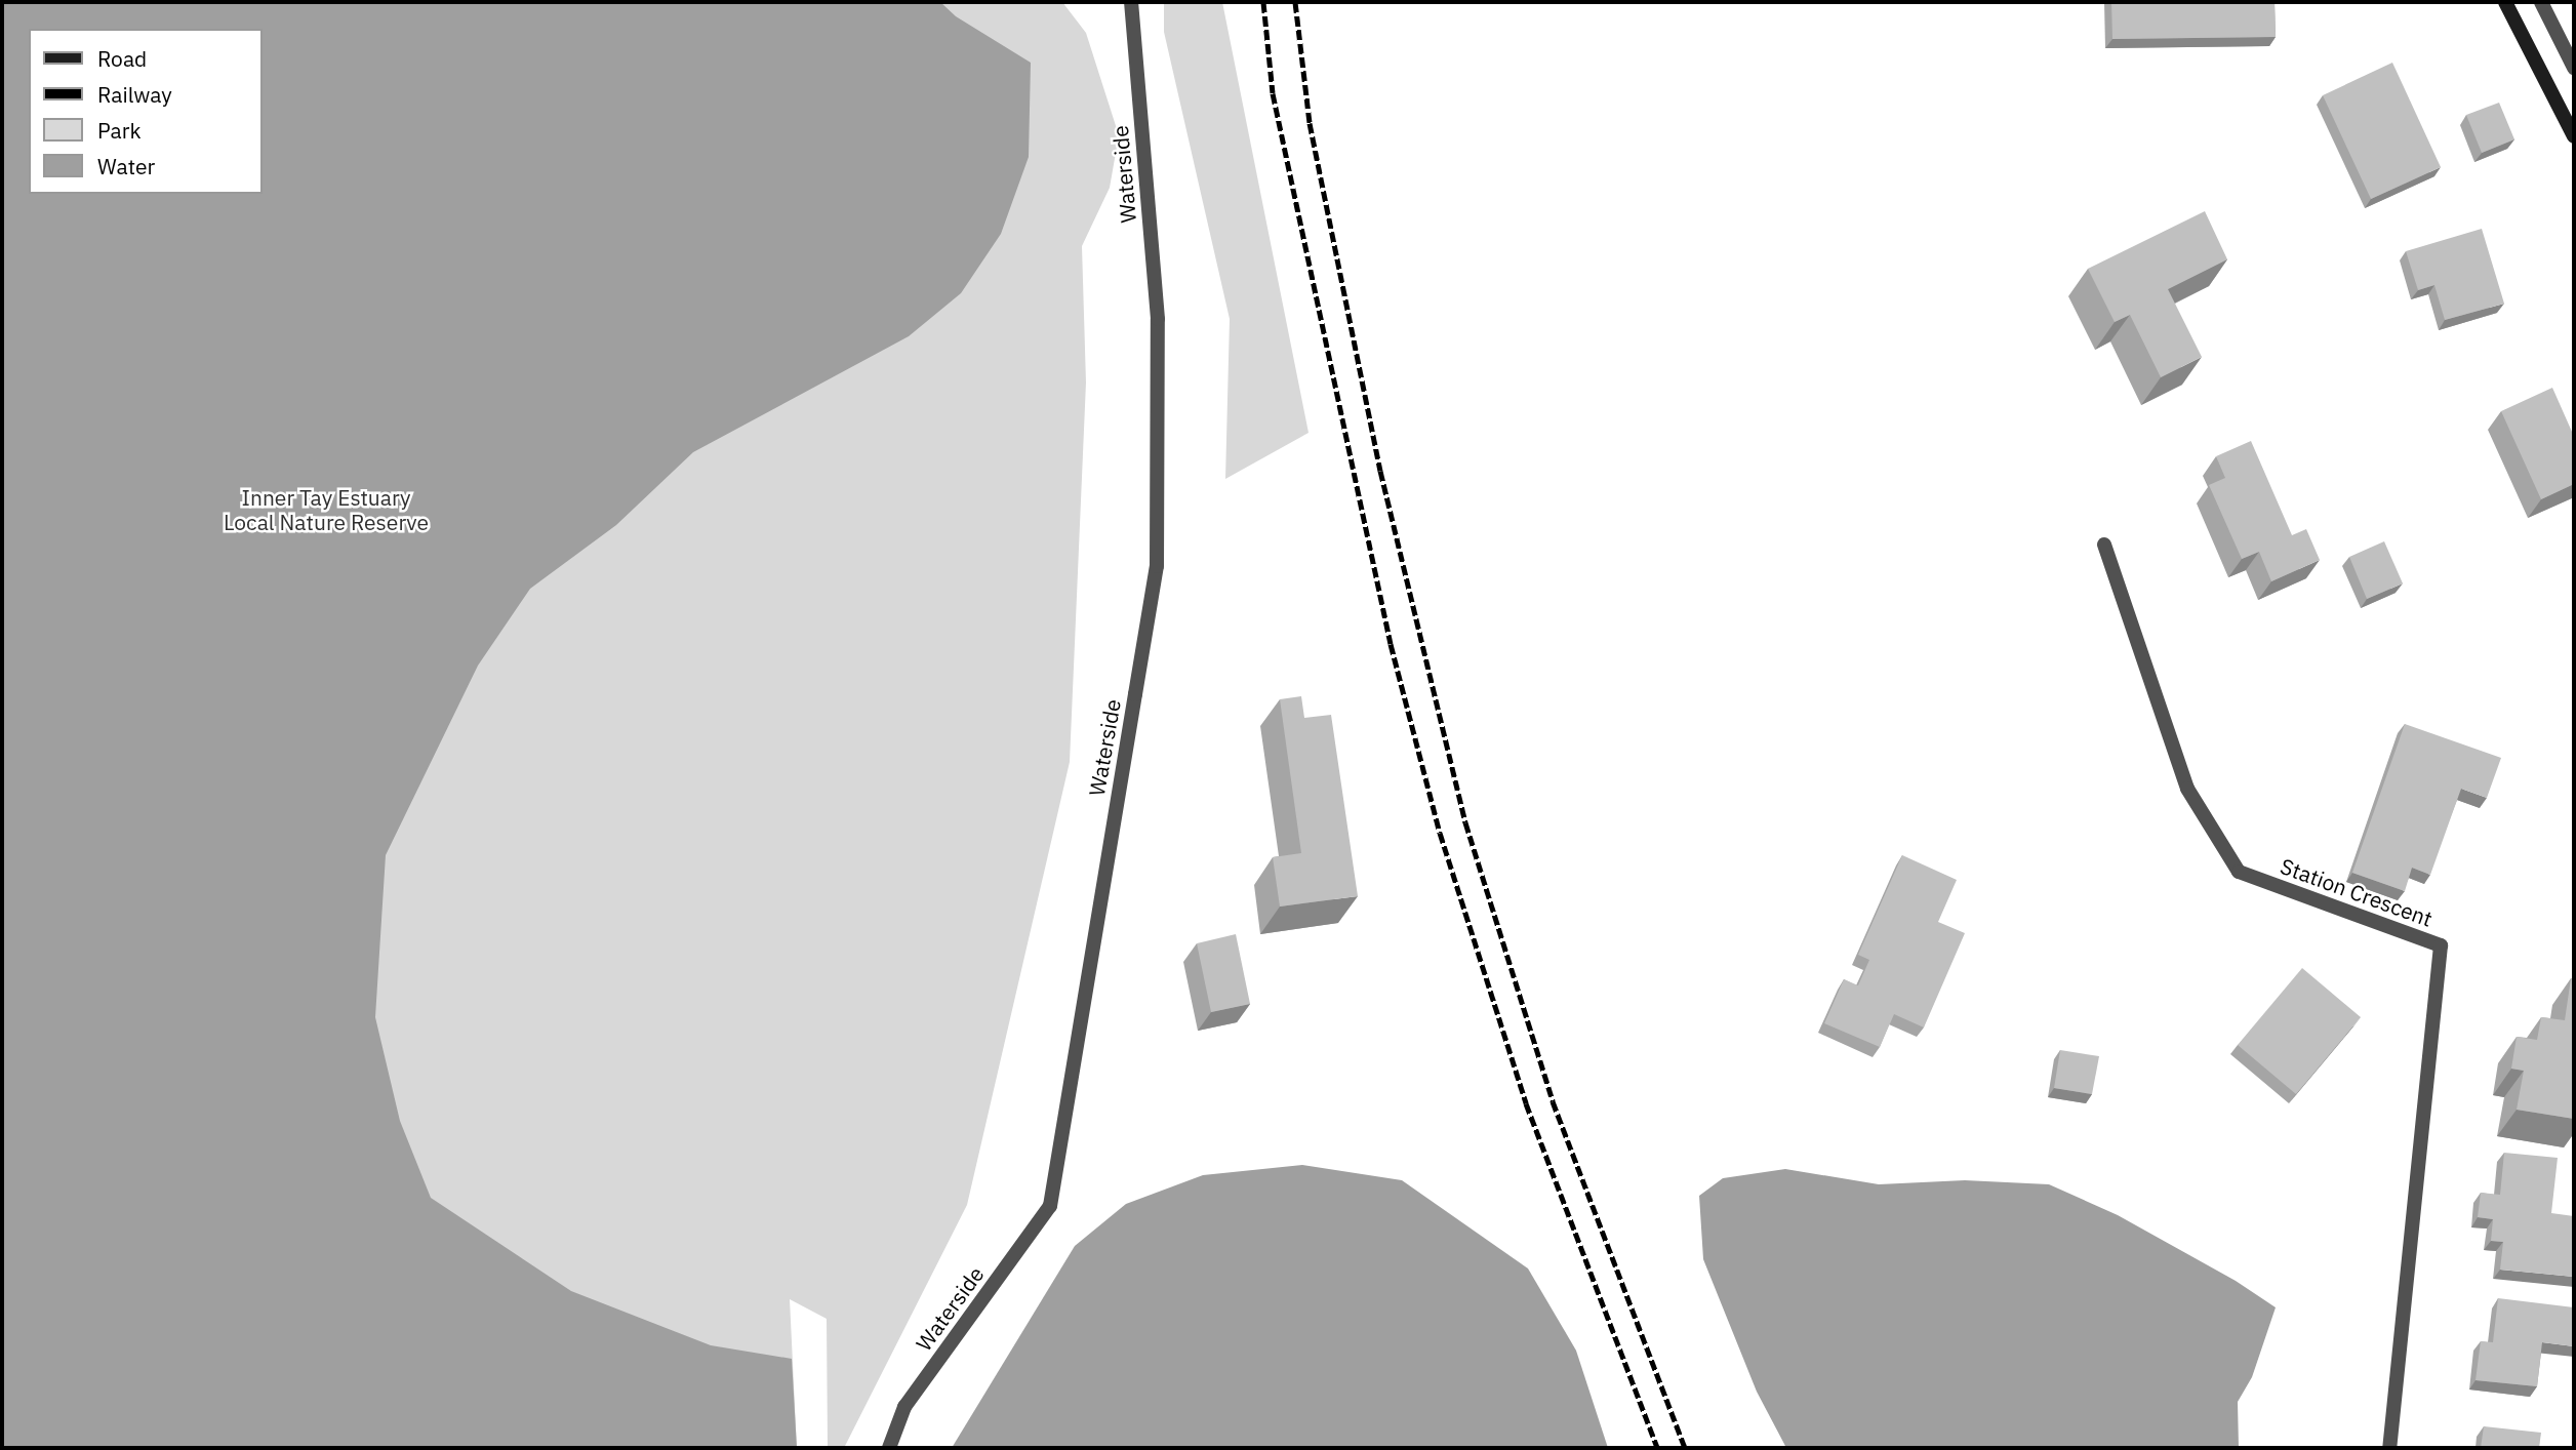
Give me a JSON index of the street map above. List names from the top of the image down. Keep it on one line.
{"streets":{"street":["Waterside","Station Crescent"]},"parks":["Inner Tay Estuary Local Nature Reserve"],"legend":["Road","Railway","Park","Water"]}
